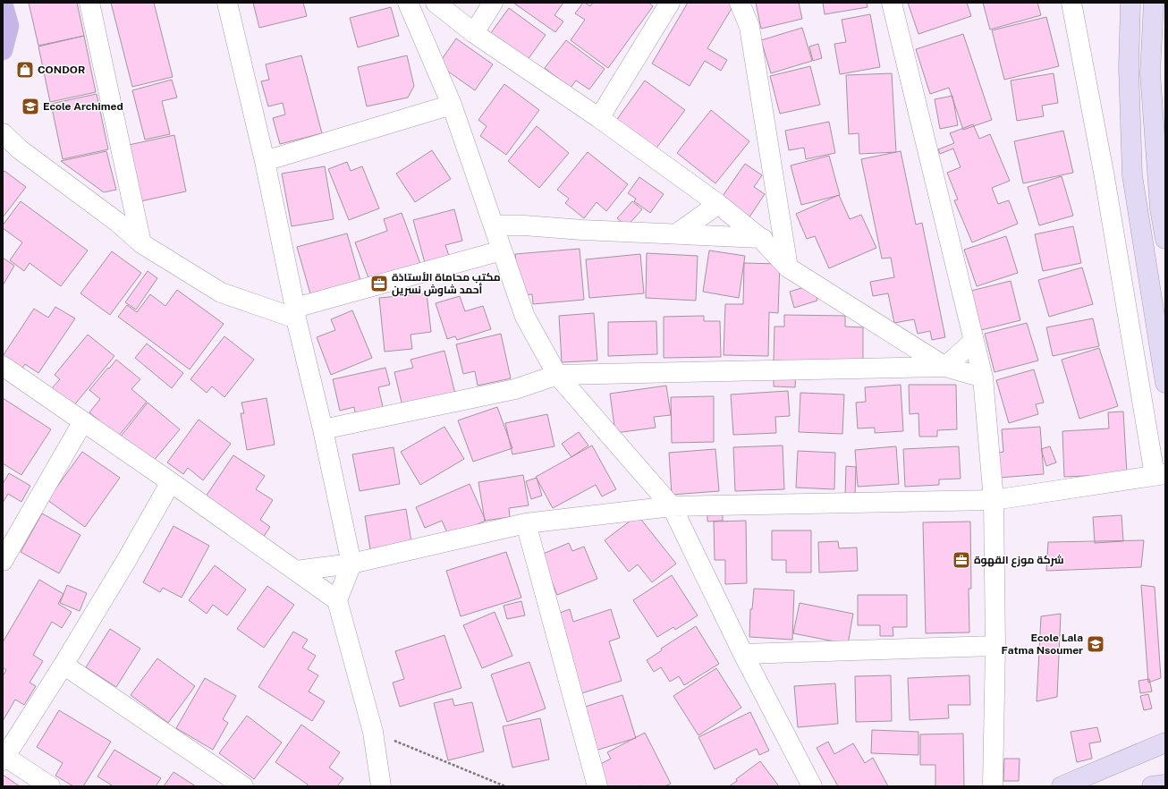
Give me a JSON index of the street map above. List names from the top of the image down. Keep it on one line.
{"places":{"shop":["CONDOR"],"school or university":["Ecole Archimed","Ecole Lala Fatma Nsoumer"],"office":["مكتب محاماة الأستاذة أحمد شاوش نسرين","شركة موزع القهوة"]}}
